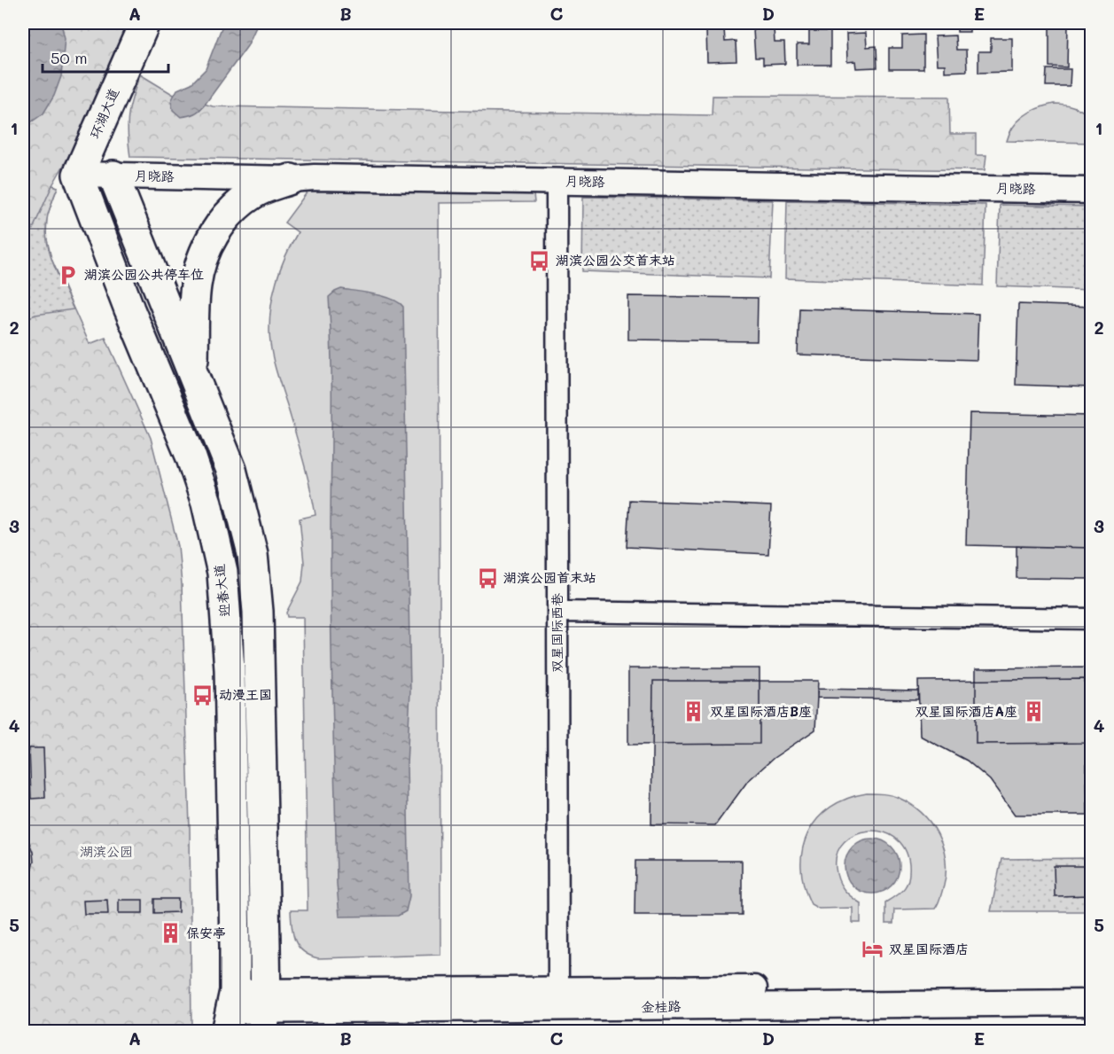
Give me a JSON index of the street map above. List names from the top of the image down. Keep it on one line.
{"streets":{"main road":["环湖大道","迎春大道"],"street":["月晓路","双星国际西巷","金桂路"]},"crossings":[["环湖大道","月晓路"],["环湖大道","迎春大道"],["月晓路","迎春大道"],["月晓路","双星国际西巷"],["迎春大道","金桂路"],["双星国际西巷","金桂路"]],"parks":["湖滨公园"],"places":{"bus stop":["湖滨公园公交首末站","湖滨公园首末站","动漫王国"],"parking":["湖滨公园公共停车位"],"building":["双星国际酒店B座","双星国际酒店A座","保安亭"],"hotel":["双星国际酒店"]},"scale_bar":"50 m","grid":{"columns":["A","B","C","D","E"],"rows":["1","2","3","4","5"]}}
